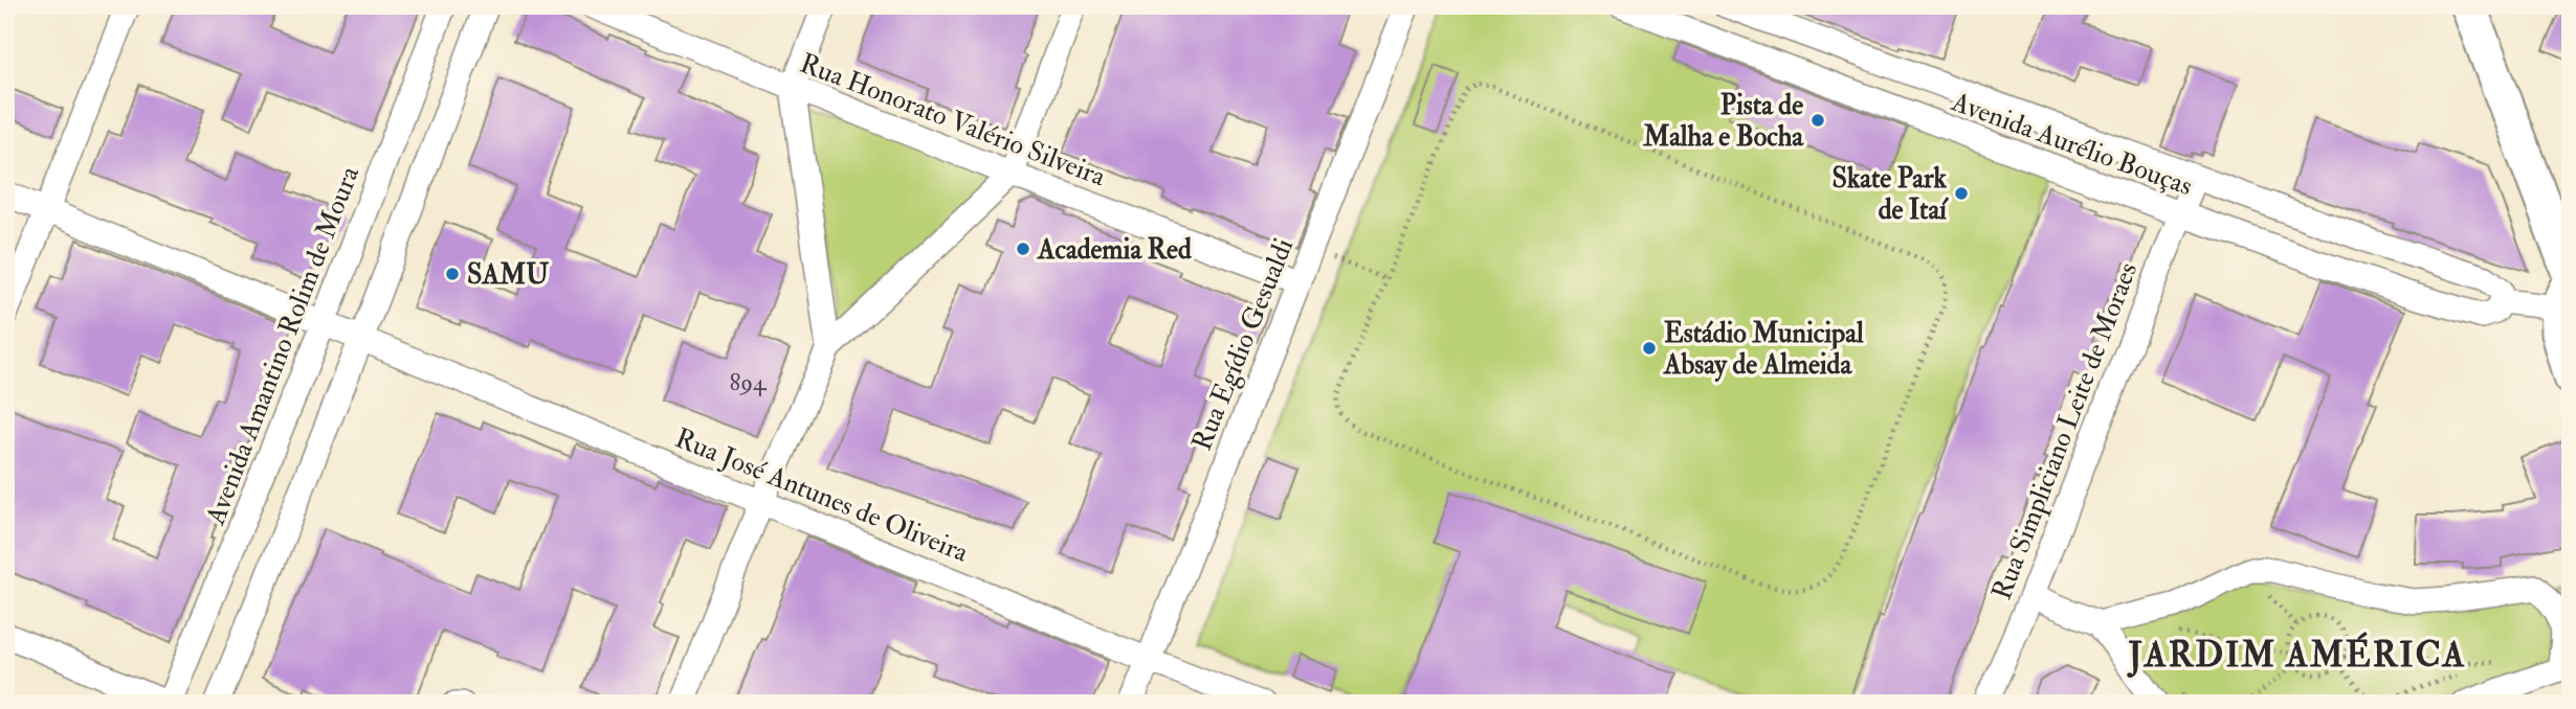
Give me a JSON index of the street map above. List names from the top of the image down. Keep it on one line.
{"streets":{"street":["Rua Honorato Valério Silveira","Avenida Aurélio Bouças","Rua Egídio Gesualdi","Avenida Amantino Rolim de Moura","Rua Simpliciano Leite de Moraes","Rua José Antunes de Oliveira"]},"crossings":[["Rua Honorato Valério Silveira","Rua Egídio Gesualdi"],["Avenida Aurélio Bouças","Rua Simpliciano Leite de Moraes"],["Rua Egídio Gesualdi","Rua José Antunes de Oliveira"],["Avenida Amantino Rolim de Moura","Rua José Antunes de Oliveira"]],"districts":["JARDIM AMÉRICA"],"places":["Pista de Malha e Bocha","Skate Park de Itaí","Academia Red","SAMU","Estádio Municipal Absay de Almeida"],"house_numbers":["894"]}
